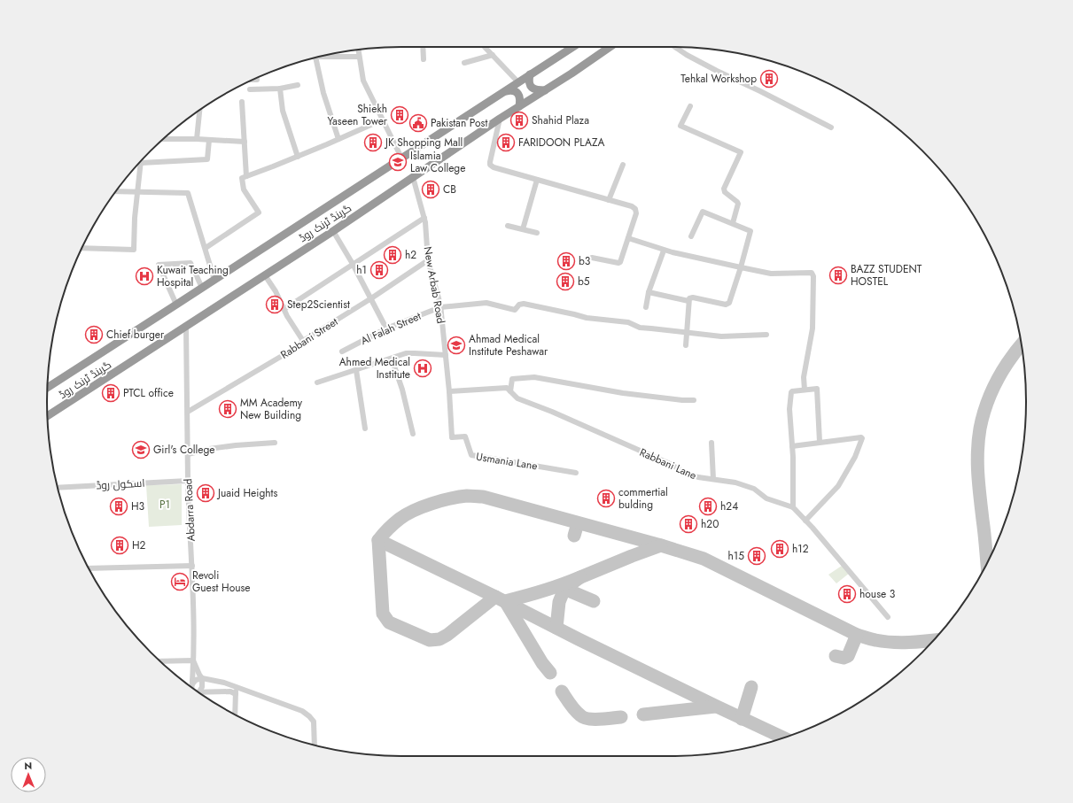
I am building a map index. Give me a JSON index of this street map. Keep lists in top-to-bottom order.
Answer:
{
  "streets": {
    "highway": ["گرینڈ ٹرنک روڈ"],
    "street": [
      "New Arbab Road",
      "Al Falah Street",
      "Rabbani Street",
      "Usmania Lane",
      "Rabbani Lane",
      "اسکول روڈ",
      "Abdarra Road"
    ]
  },
  "crossings": [
    ["گرینڈ ٹرنک روڈ", "New Arbab Road"],
    ["گرینڈ ٹرنک روڈ", "Abdarra Road"],
    ["New Arbab Road", "Al Falah Street"],
    ["New Arbab Road", "Rabbani Street"],
    ["New Arbab Road", "Usmania Lane"],
    ["New Arbab Road", "Rabbani Lane"],
    ["Rabbani Street", "Abdarra Road"],
    ["اسکول روڈ", "Abdarra Road"]
  ],
  "parks": ["P1"],
  "places": {
    "building": [
      "Tehkal Workshop",
      "Shiekh Yaseen Tower",
      "Shahid Plaza",
      "JK Shopping Mall",
      "FARIDOON PLAZA",
      "CB",
      "h2",
      "b3",
      "h1",
      "BAZZ STUDENT HOSTEL",
      "b5",
      "Step2Scientist",
      "Chief burger",
      "PTCL office",
      "MM Academy New Building",
      "Juaid Heights",
      "commertial bulding",
      "H3",
      "h24",
      "h20",
      "H2",
      "h12",
      "h15",
      "house 3"
    ],
    "public building": ["Pakistan Post"],
    "school or university": ["Islamia Law College", "Ahmad Medical Institute Peshawar", "Girl's College"],
    "hospital": ["Kuwait Teaching Hospital", "Ahmed Medical Institute"],
    "hotel": ["Revoli Guest House"]
  },
  "north": "top"
}
